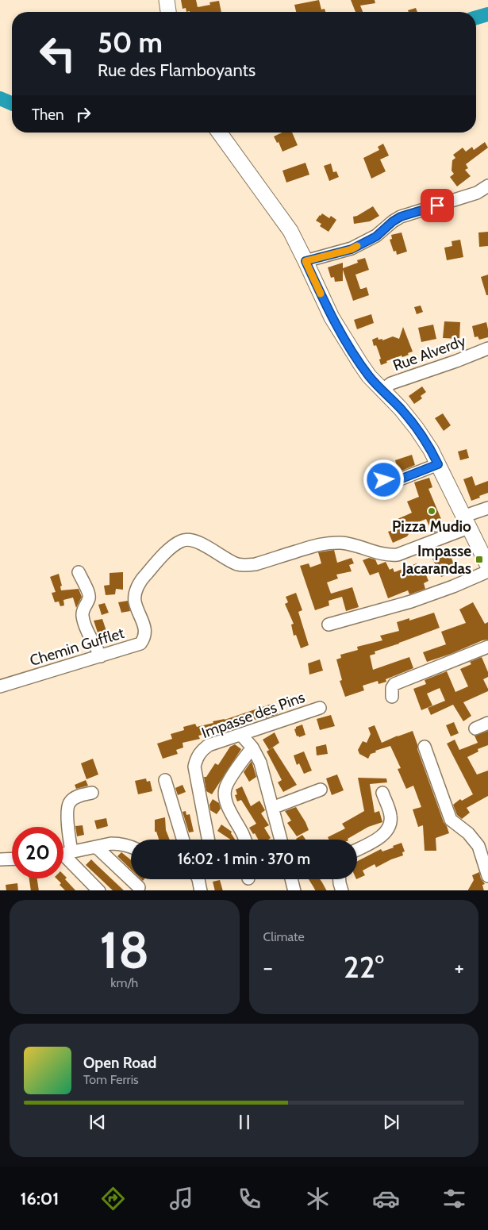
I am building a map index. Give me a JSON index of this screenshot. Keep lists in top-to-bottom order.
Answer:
{
  "streets": {
    "street": ["Rue Alverdy", "Chemin Gufflet", "Impasse des Pins"]
  },
  "places": {
    "other": ["Pizza Mudio"],
    "transit": ["Impasse Jacarandas"]
  },
  "page": {
    "turn": ["50 m", "Rue des Flamboyants"],
    "then": "Then",
    "limit": "20",
    "trip": "16:02 · 1 min · 370 m",
    "tile": [
      ["18", "km/h"],
      "Climate"
    ],
    "heat": ["−", "22°", "+"],
    "song": ["Open Road", "Tom Ferris"],
    "tabs": "16:01"
  }
}
